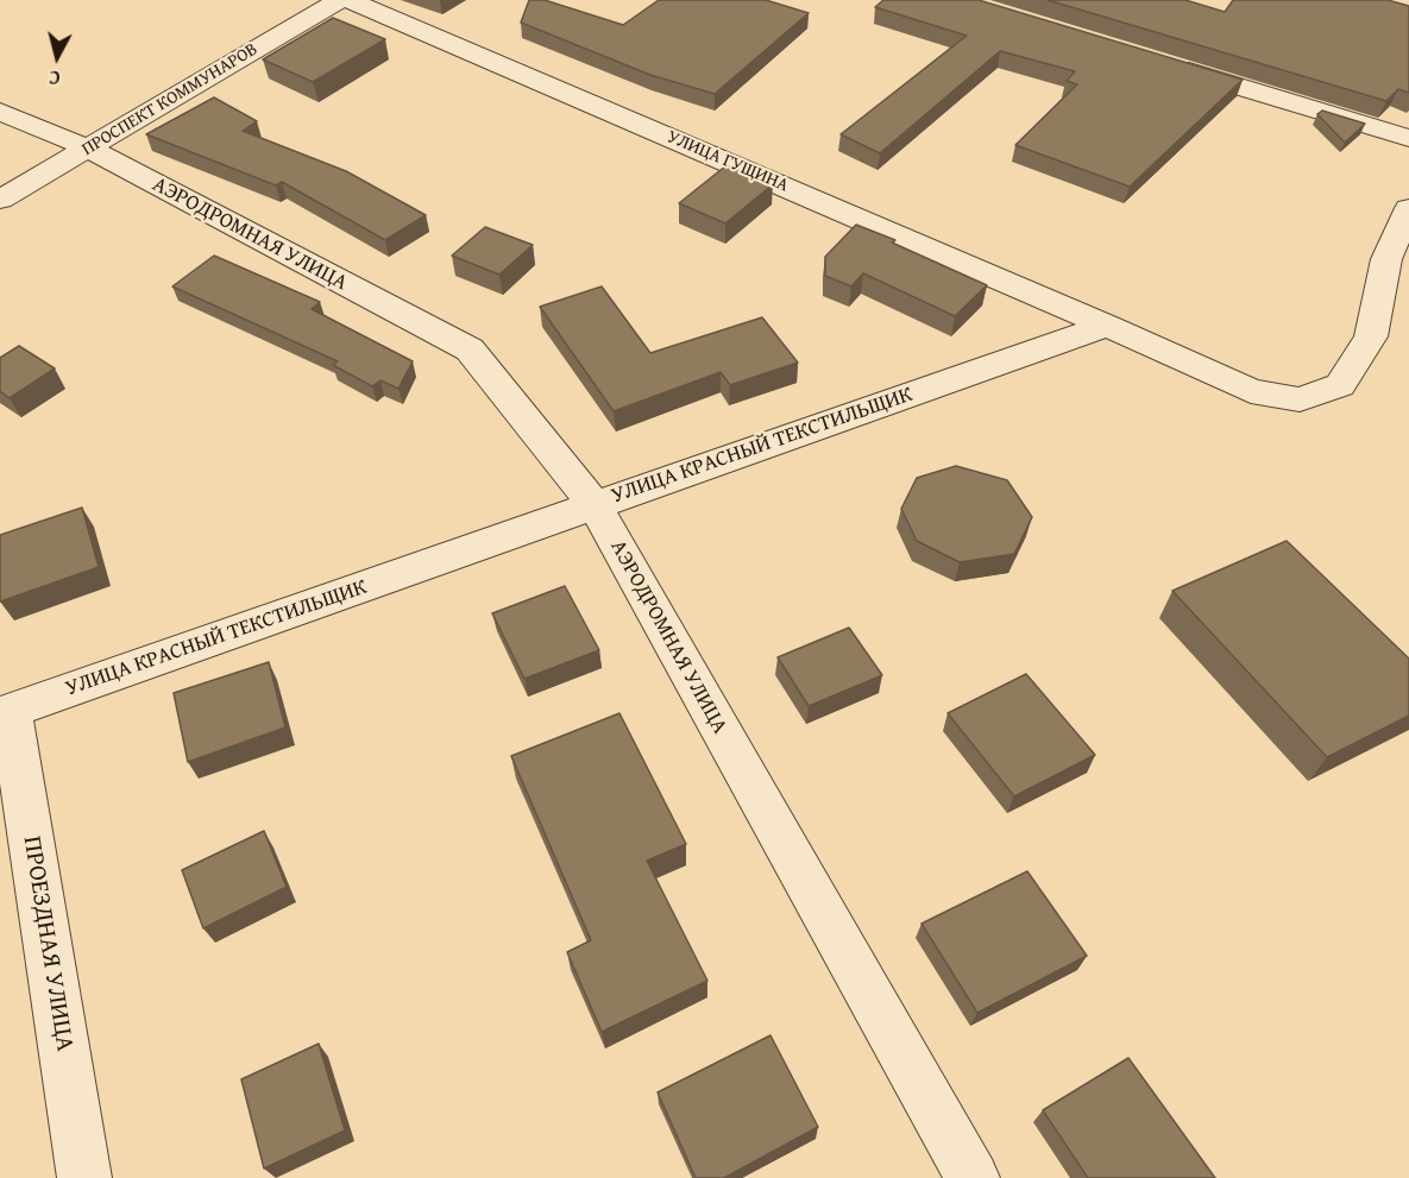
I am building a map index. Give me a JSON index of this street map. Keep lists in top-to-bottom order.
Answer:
{
  "streets": {
    "street": [
      "ПРОСПЕКТ КОММУНАРОВ",
      "УЛИЦА ГУЩИНА",
      "АЭРОДРОМНАЯ УЛИЦА",
      "УЛИЦА КРАСНЫЙ ТЕКСТИЛЬЩИК",
      "ПРОЕЗДНАЯ УЛИЦА"
    ]
  },
  "crossings": [
    ["ПРОСПЕКТ КОММУНАРОВ", "АЭРОДРОМНАЯ УЛИЦА"],
    ["УЛИЦА ГУЩИНА", "УЛИЦА КРАСНЫЙ ТЕКСТИЛЬЩИК"],
    ["АЭРОДРОМНАЯ УЛИЦА", "УЛИЦА КРАСНЫЙ ТЕКСТИЛЬЩИК"],
    ["УЛИЦА КРАСНЫЙ ТЕКСТИЛЬЩИК", "ПРОЕЗДНАЯ УЛИЦА"]
  ],
  "north": "bottom"
}
